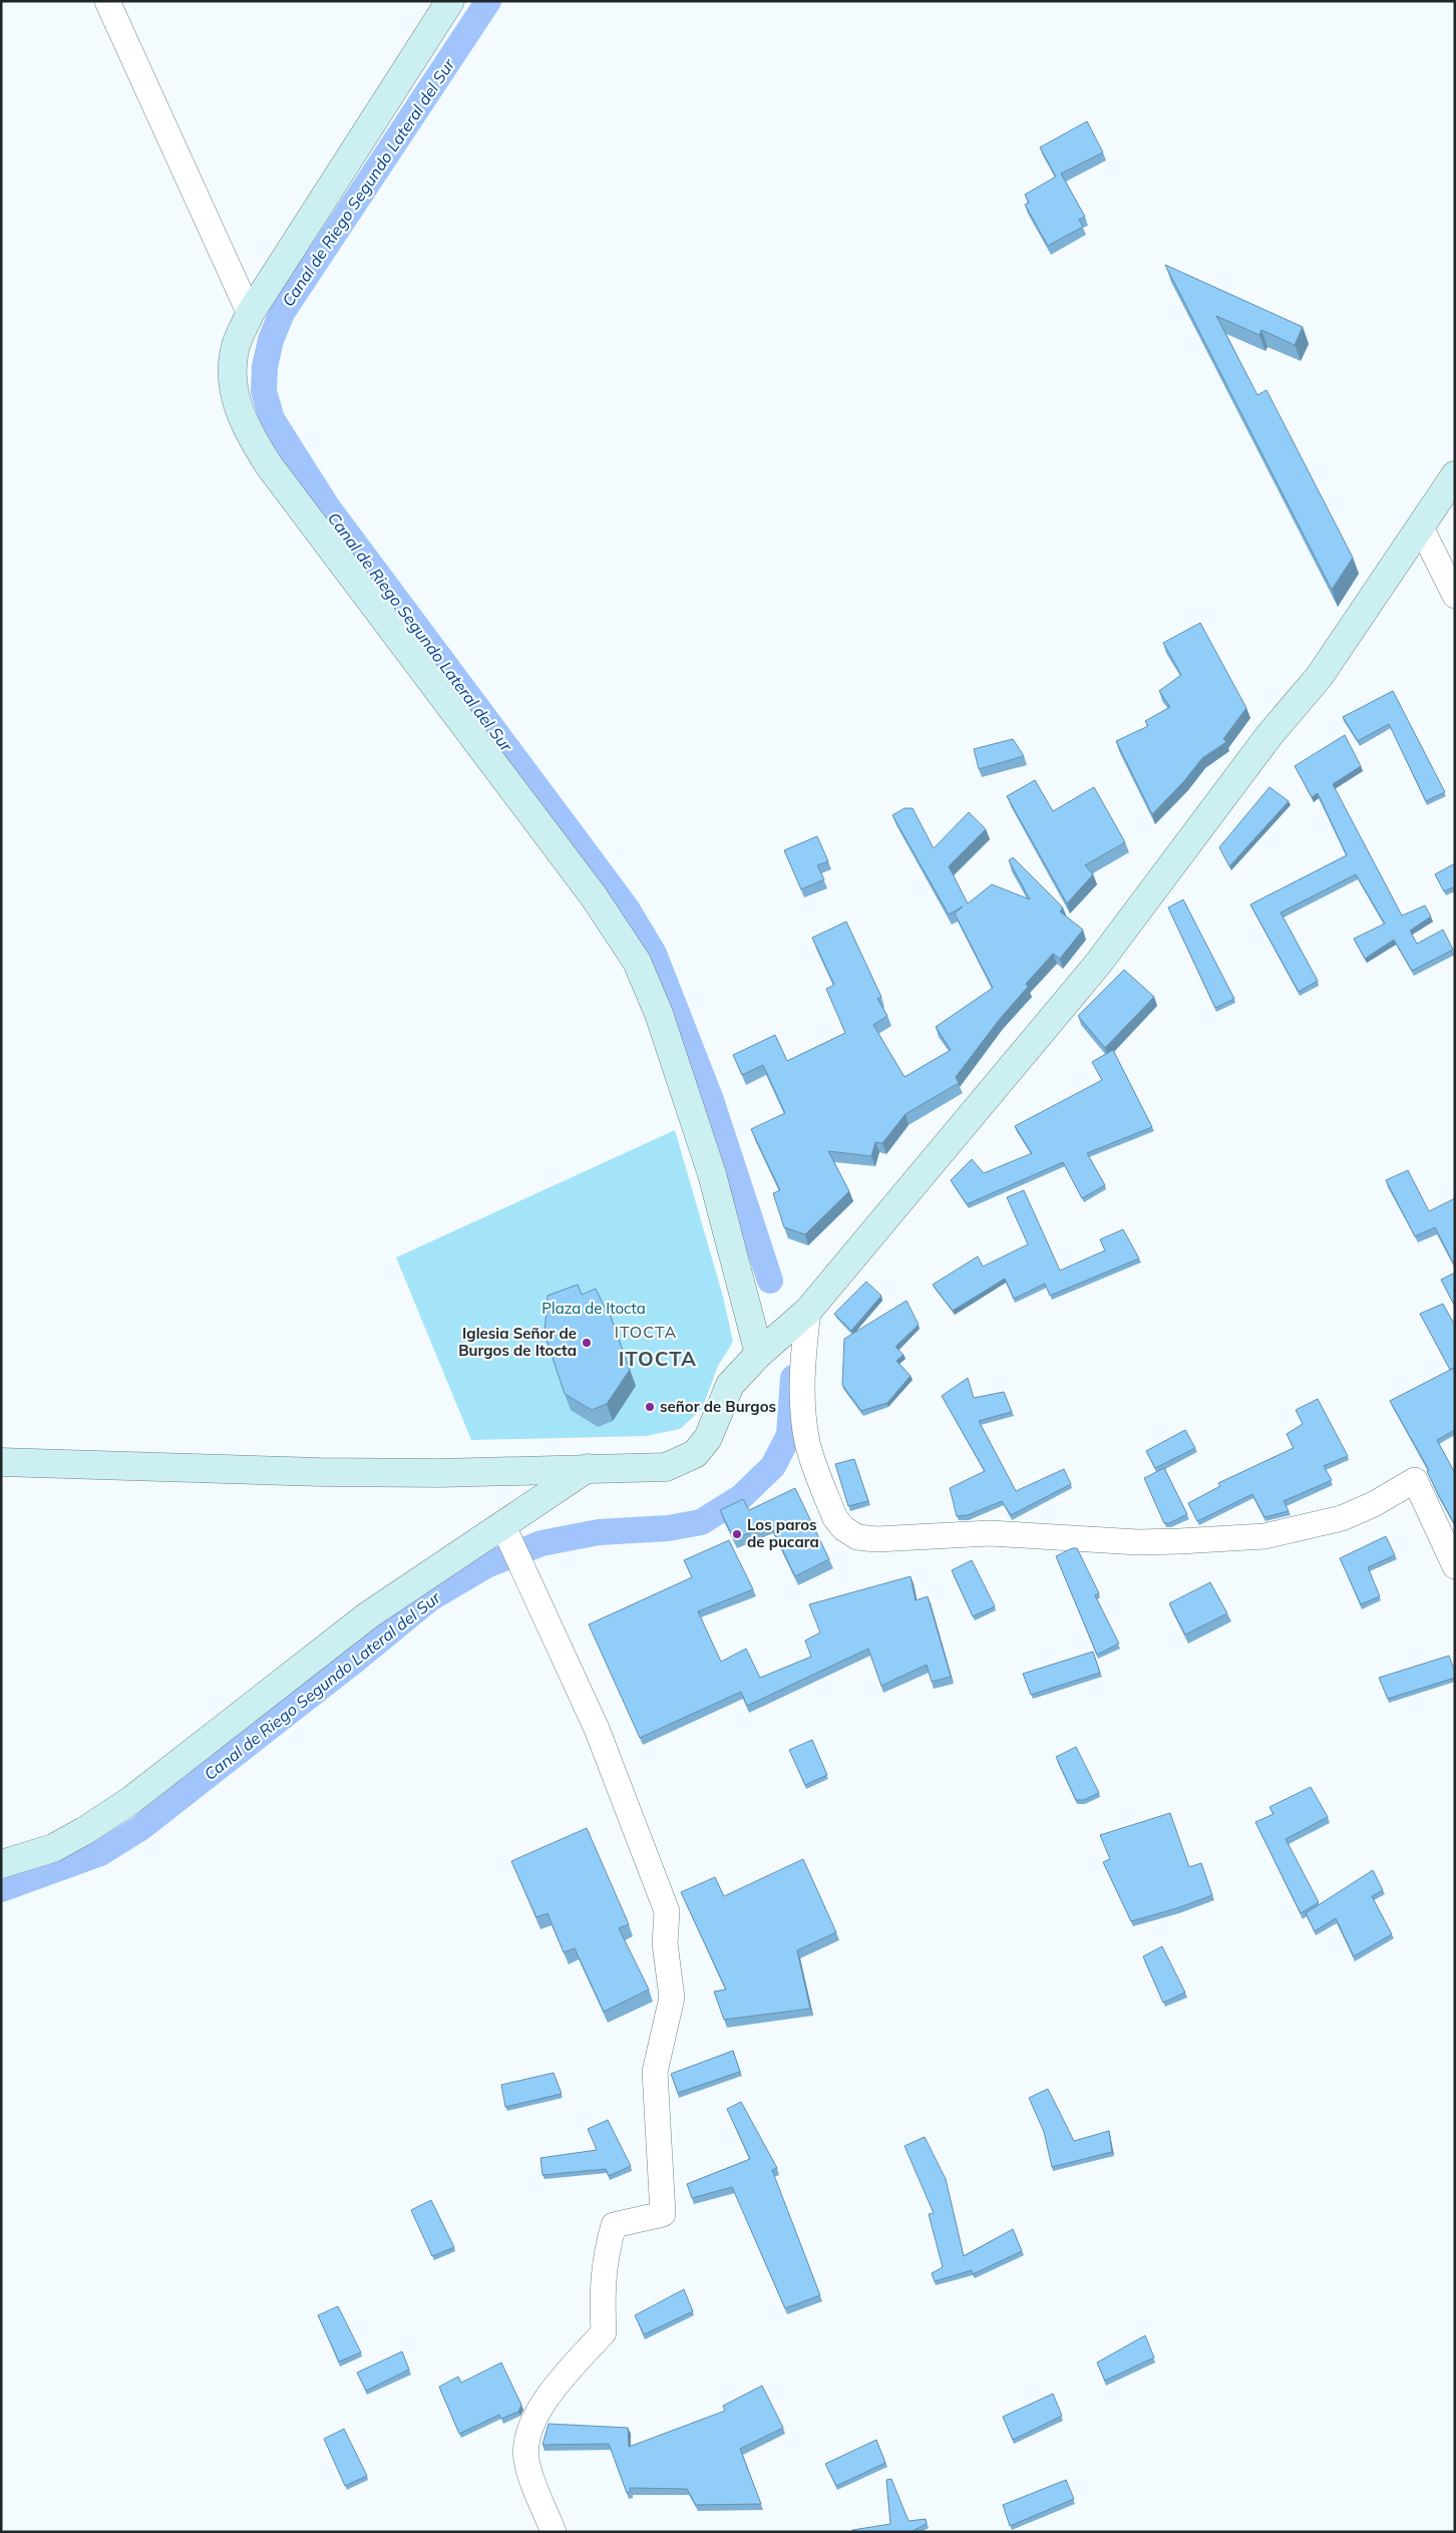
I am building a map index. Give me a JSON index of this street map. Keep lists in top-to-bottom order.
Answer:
{
  "districts": ["ITOCTA", "ITOCTA"],
  "water": ["Canal de Riego Segundo Lateral del Sur"],
  "parks": ["Plaza de Itocta"],
  "places": ["Iglesia Señor de Burgos de Itocta", "señor de Burgos", "Los paros de pucara"]
}
